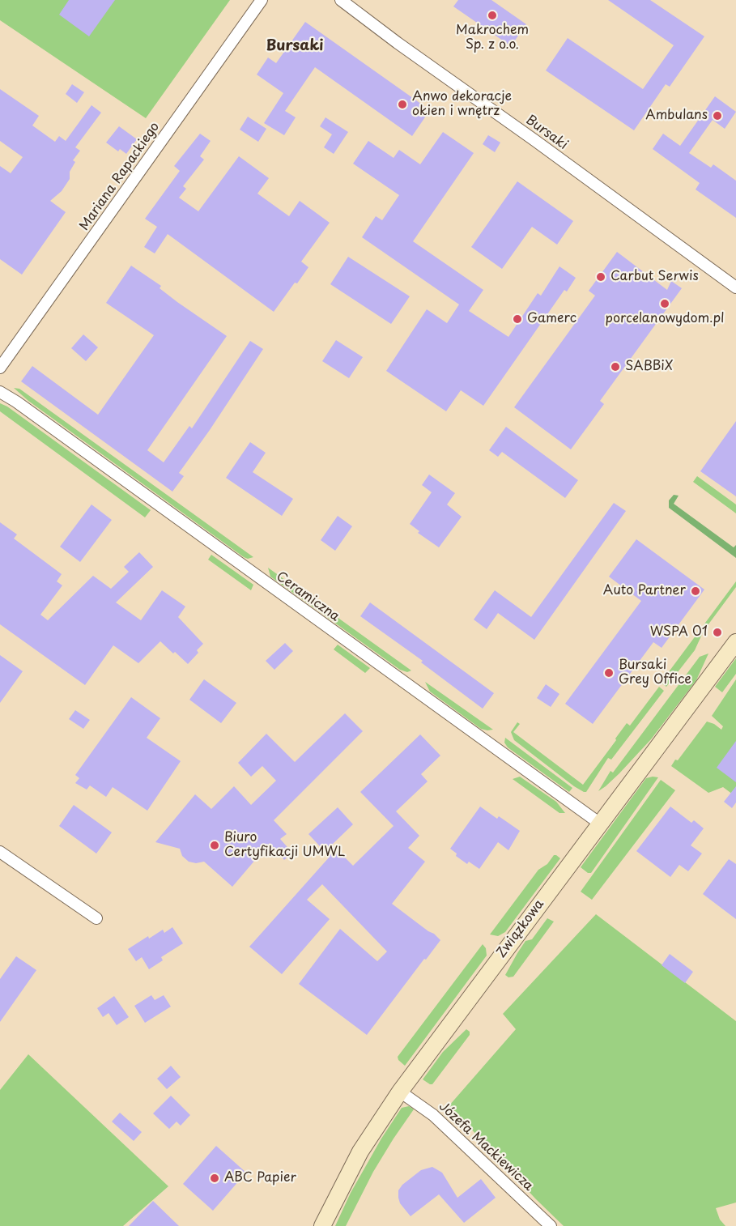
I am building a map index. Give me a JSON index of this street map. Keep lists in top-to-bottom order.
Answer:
{
  "streets": {
    "street": [
      "Bursaki",
      "Mariana Rapackiego",
      "Ceramiczna",
      "Związkowa",
      "Józefa Mackiewicza"
    ]
  },
  "crossings": [
    ["Ceramiczna", "Związkowa"],
    ["Związkowa", "Józefa Mackiewicza"]
  ],
  "districts": ["Bursaki"],
  "places": [
    "Makrochem Sp. z o.o.",
    "Anwo dekoracje okien i wnętrz",
    "Ambulans",
    "Carbut Serwis",
    "porcelanowydom.pl",
    "Gamerc",
    "SABBiX",
    "Auto Partner",
    "WSPA 01",
    "Bursaki Grey Office",
    "Biuro Certyfikacji UMWL",
    "ABC Papier"
  ]
}
